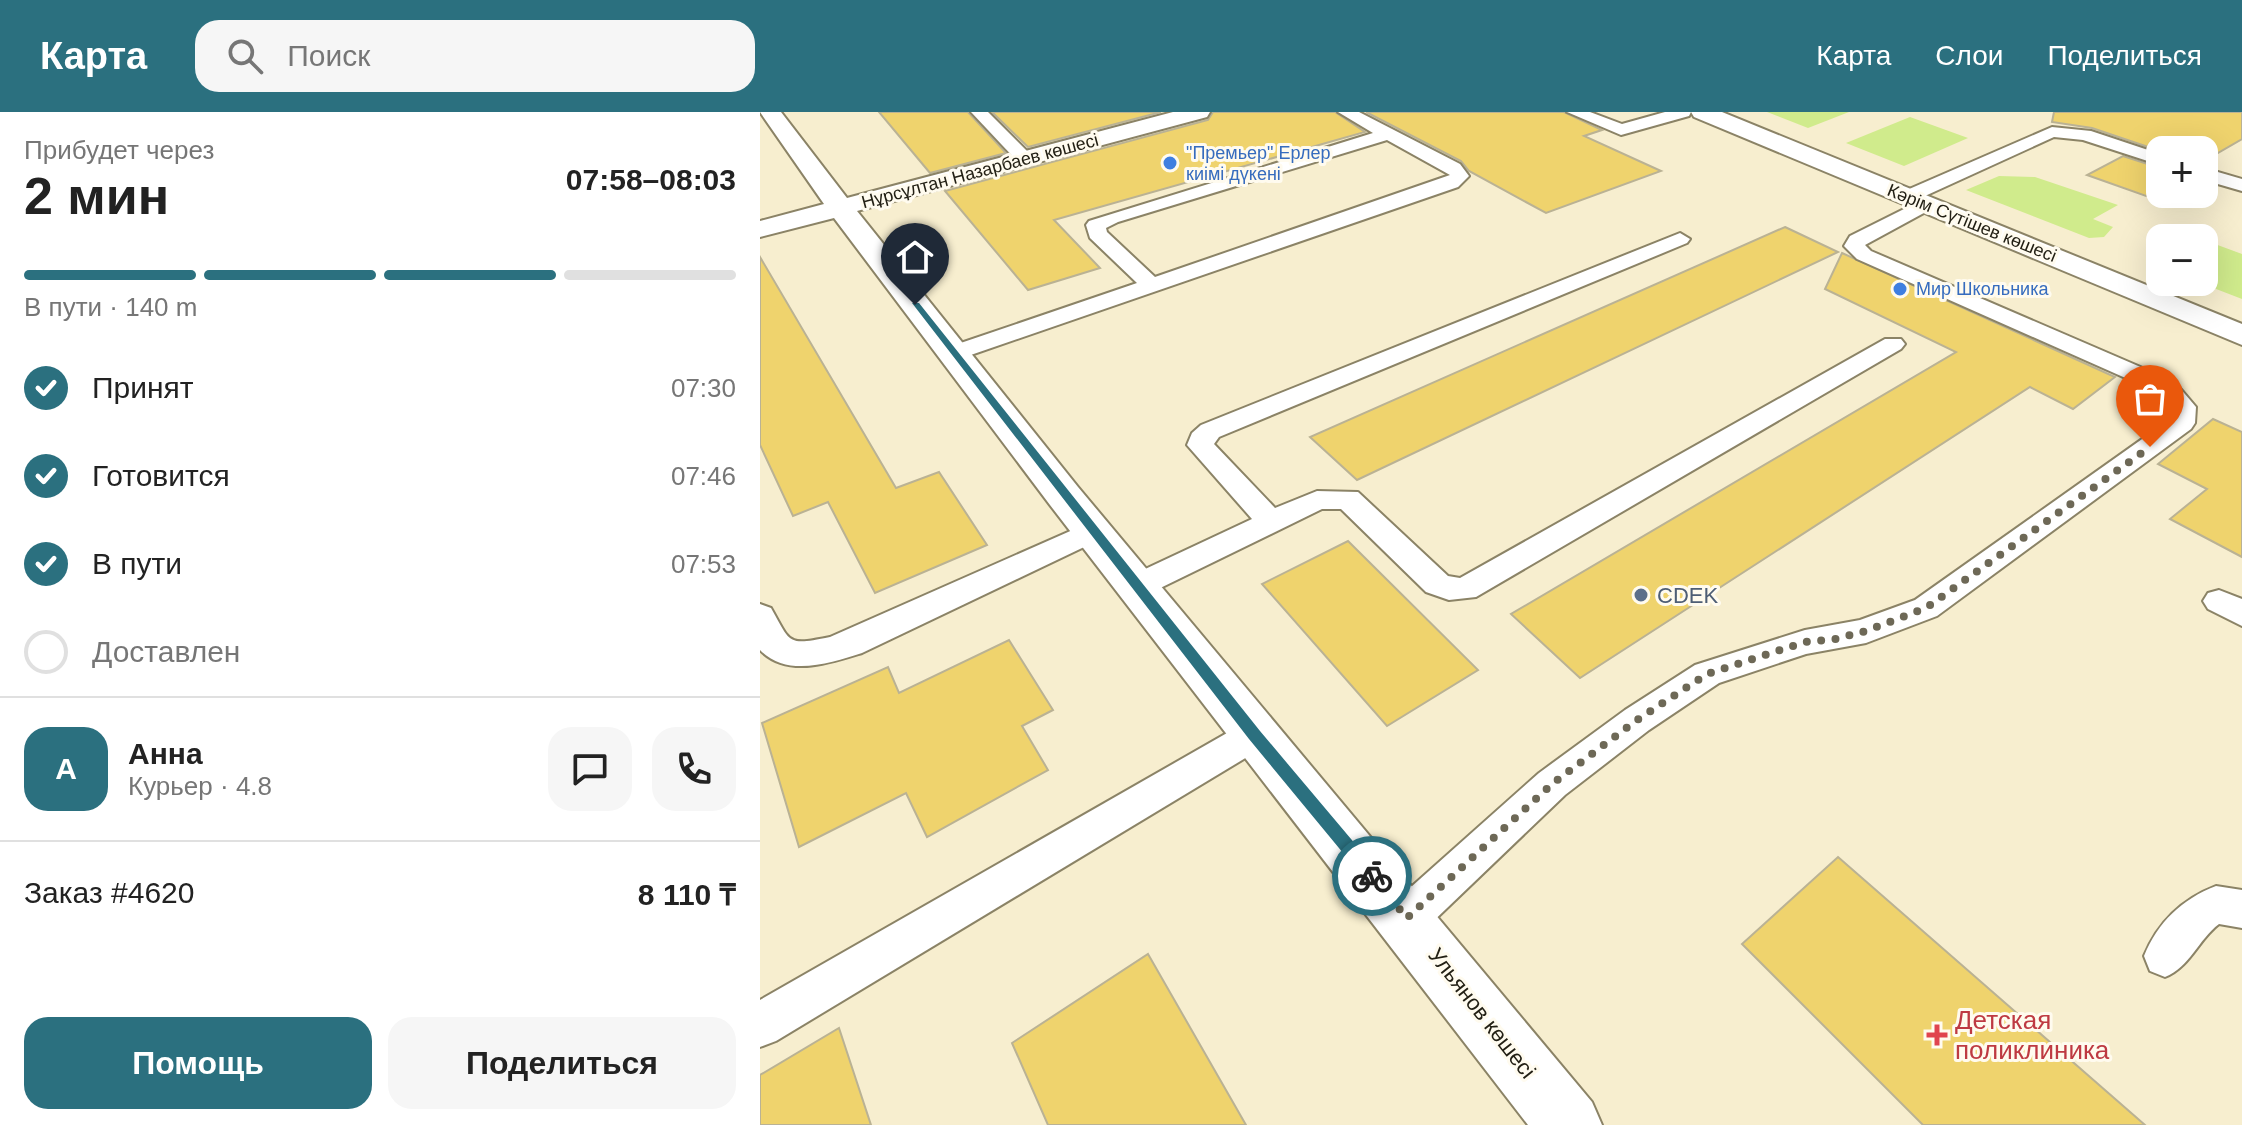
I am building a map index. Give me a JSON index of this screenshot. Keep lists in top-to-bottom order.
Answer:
{
  "streets": {
    "street": ["Нұрсұлтан Назарбаев көшесі", "Кәрім Сүтішев көшесі", "Ульянов көшесі"]
  },
  "crossings": [
    ["Нұрсұлтан Назарбаев көшесі", "Ульянов көшесі"]
  ],
  "places": {
    "other": ["\"Премьер\" Ерлер киімі дүкені", "Мир Школьника", "CDEK"],
    "health": ["Детская поликлиника"]
  },
  "page": {
    "header": "Карта",
    "search": "Поиск",
    "nav": ["Карта", "Слои", "Поделиться"],
    "heading": ["2 мин", "Прибудет через", "07:58–08:03"],
    "panel": [
      "Анна",
      "Курьер · 4.8",
      "Заказ #4620",
      "8 110 ₸"
    ],
    "map_buttons": ["+", "−"],
    "bar": "В пути · 140 m",
    "list": [
      ["Принят", "07:30"],
      ["Готовится", "07:46"],
      ["В пути", "07:53"],
      "Доставлен"
    ],
    "round": "А",
    "buttons": ["Помощь", "Поделиться"]
  }
}
